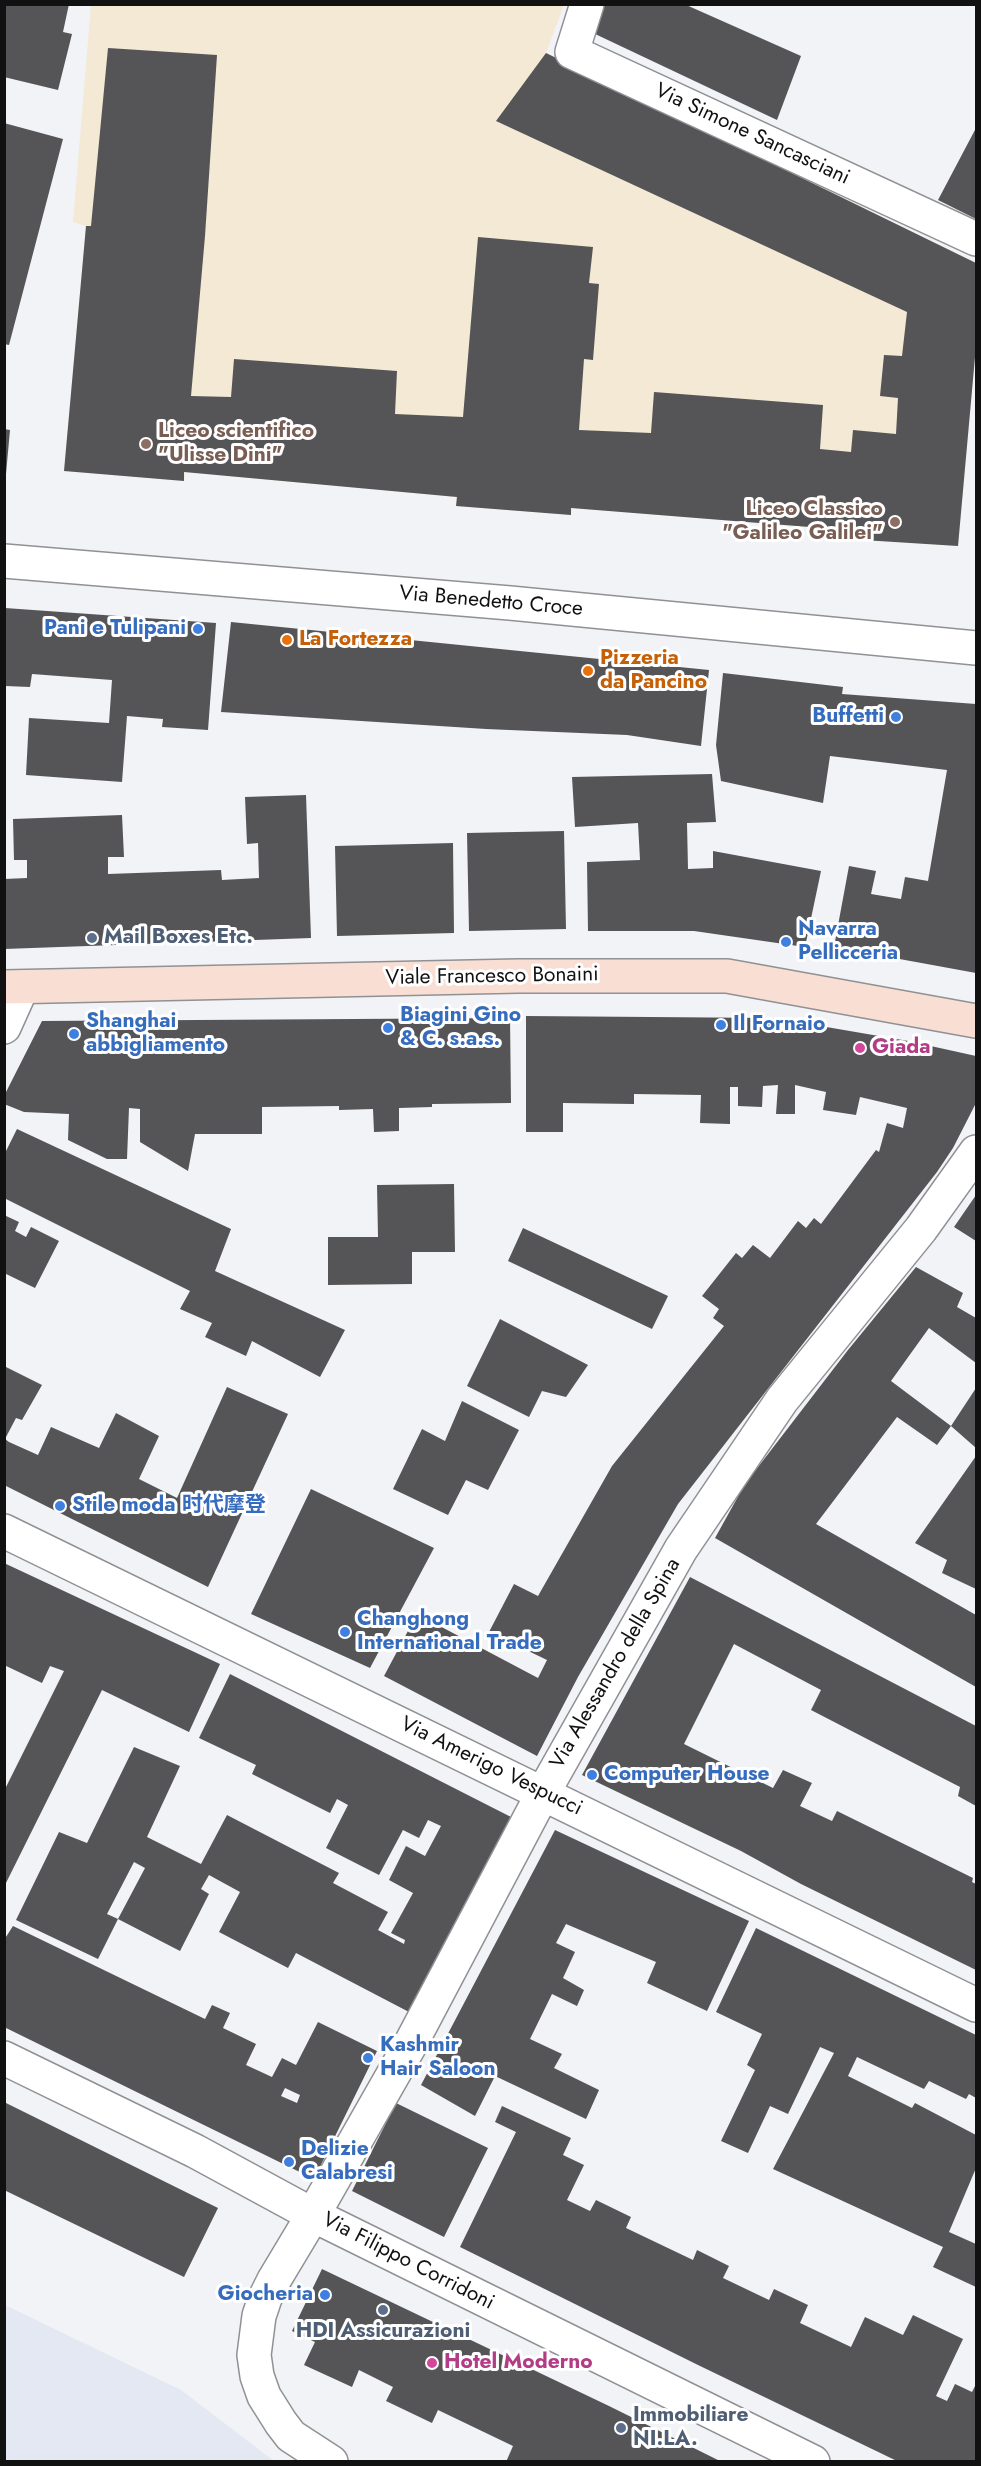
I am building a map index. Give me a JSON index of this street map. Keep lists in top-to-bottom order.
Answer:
{
  "streets": {
    "main road": ["Viale Francesco Bonaini"],
    "street": [
      "Via Simone Sancasciani",
      "Via Benedetto Croce",
      "Via Alessandro della Spina",
      "Via Amerigo Vespucci",
      "Via Filippo Corridoni"
    ]
  },
  "crossings": [
    ["Via Alessandro della Spina", "Via Amerigo Vespucci"],
    ["Via Alessandro della Spina", "Via Filippo Corridoni"]
  ],
  "places": [
    "Liceo scientifico \"Ulisse Dini\"",
    "Liceo Classico \"Galileo Galilei\"",
    "Pani e Tulipani",
    "La Fortezza",
    "Pizzeria da Pancino",
    "Buffetti",
    "Mail Boxes Etc.",
    "Navarra Pellicceria",
    "Il Fornaio",
    "Biagini Gino & C. s.a.s.",
    "Shanghai abbigliamento",
    "Giada",
    "Stile moda 时代摩登",
    "Changhong International Trade",
    "Computer House",
    "Kashmir Hair Saloon",
    "Delizie Calabresi",
    "Giocheria",
    "HDI Assicurazioni",
    "Hotel Moderno",
    "Immobiliare NI.LA."
  ]
}
